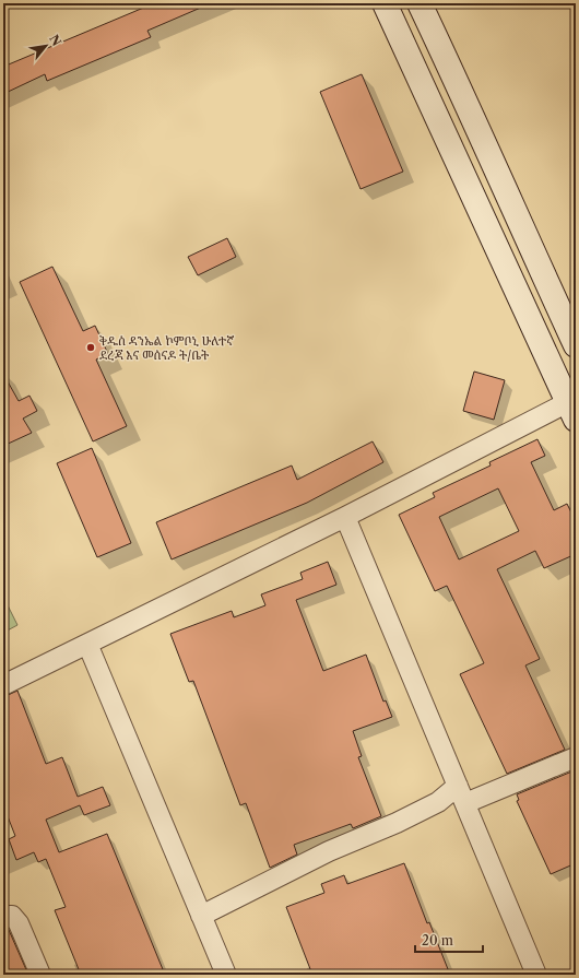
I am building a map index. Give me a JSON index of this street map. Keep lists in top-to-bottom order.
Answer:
{
  "places": ["ቅዱስ ዳንኤል ኮምቦኒ ሁለተኛ ደረጃ እና መሰናዶ ት/ቤት"],
  "scale_bar": "20 m",
  "north": "top right"
}
